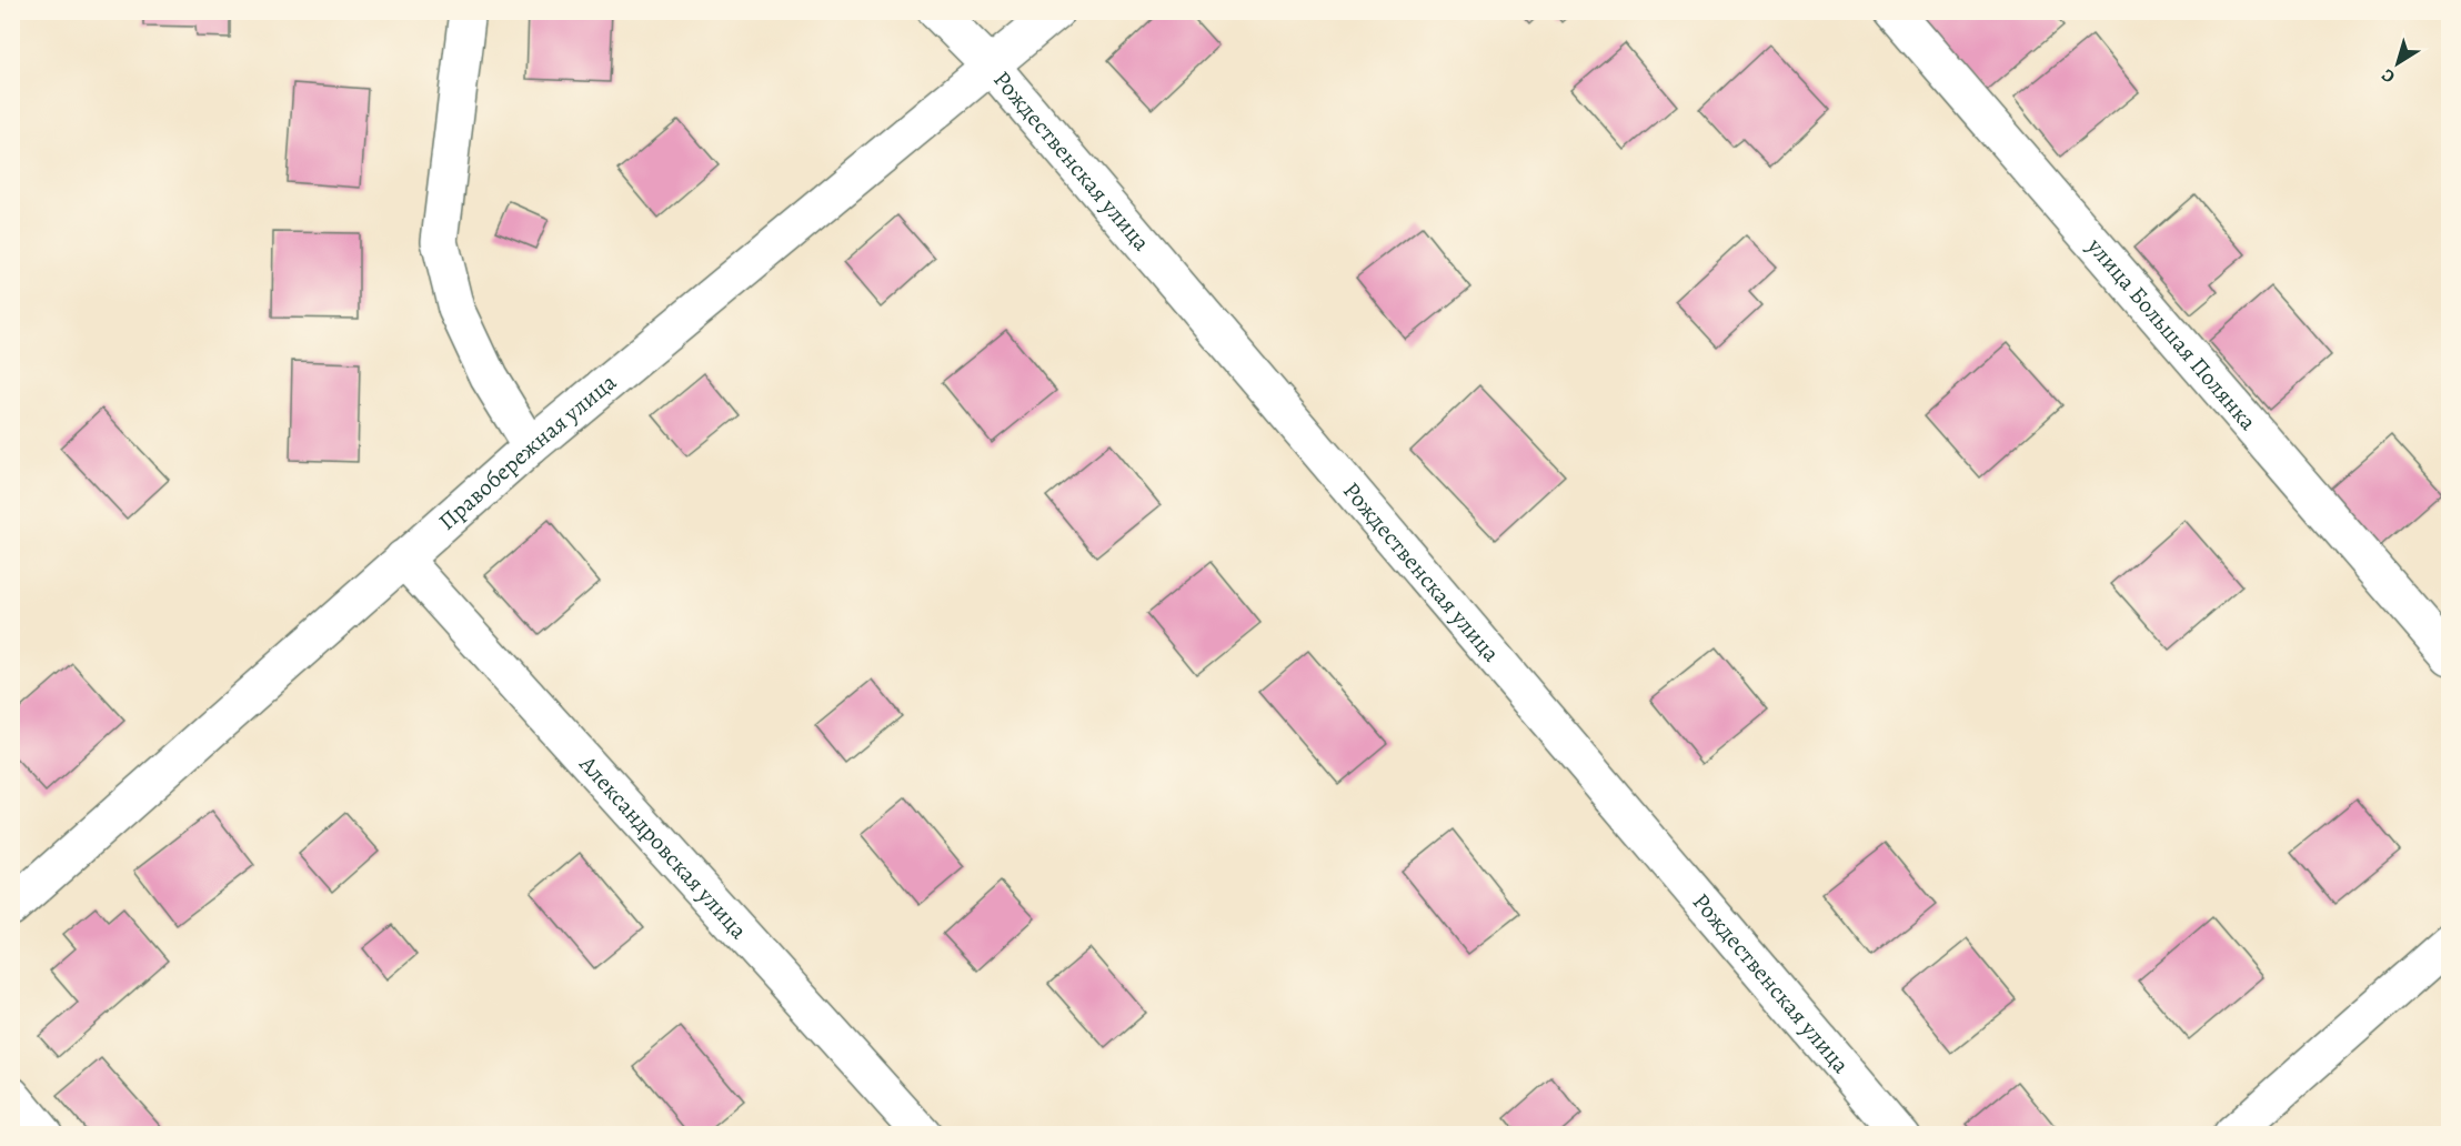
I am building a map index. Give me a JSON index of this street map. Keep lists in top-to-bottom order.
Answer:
{
  "streets": {
    "street": [
      "Рождественская улица",
      "улица Большая Полянка",
      "Правобережная улица",
      "Александровская улица"
    ]
  },
  "crossings": [
    ["Рождественская улица", "Правобережная улица"],
    ["Правобережная улица", "Александровская улица"]
  ],
  "north": "bottom left"
}
